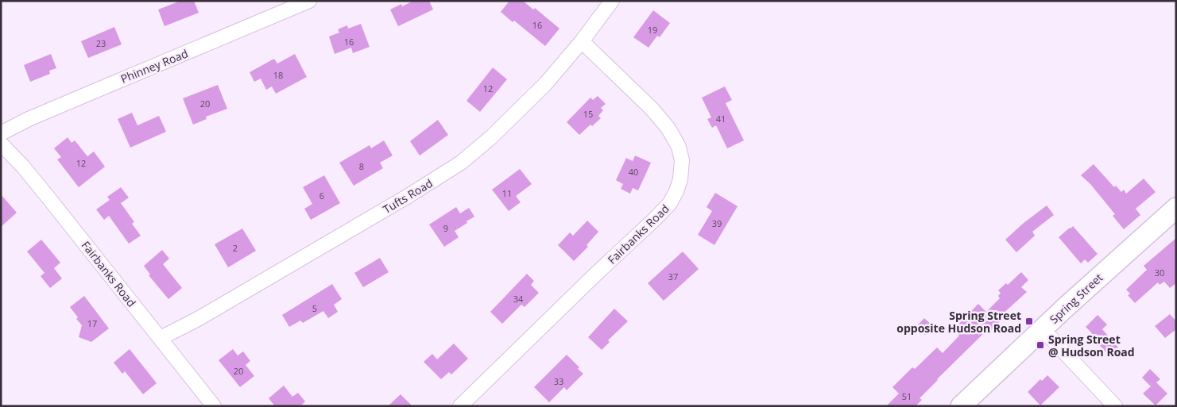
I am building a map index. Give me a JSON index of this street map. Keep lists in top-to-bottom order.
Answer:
{
  "streets": {
    "main road": ["Spring Street"],
    "street": ["Phinney Road", "Tufts Road", "Fairbanks Road"]
  },
  "crossings": [
    ["Tufts Road", "Fairbanks Road"]
  ],
  "places": {
    "transit": ["Spring Street opposite Hudson Road", "Spring Street @ Hudson Road"]
  },
  "house_numbers": [
    "16",
    "19",
    "16",
    "23",
    "18",
    "12",
    "20",
    "15",
    "41",
    "12",
    "8",
    "40",
    "11",
    "6",
    "39",
    "9",
    "2",
    "30",
    "37",
    "34",
    "5",
    "17",
    "20",
    "33",
    "51"
  ]
}
